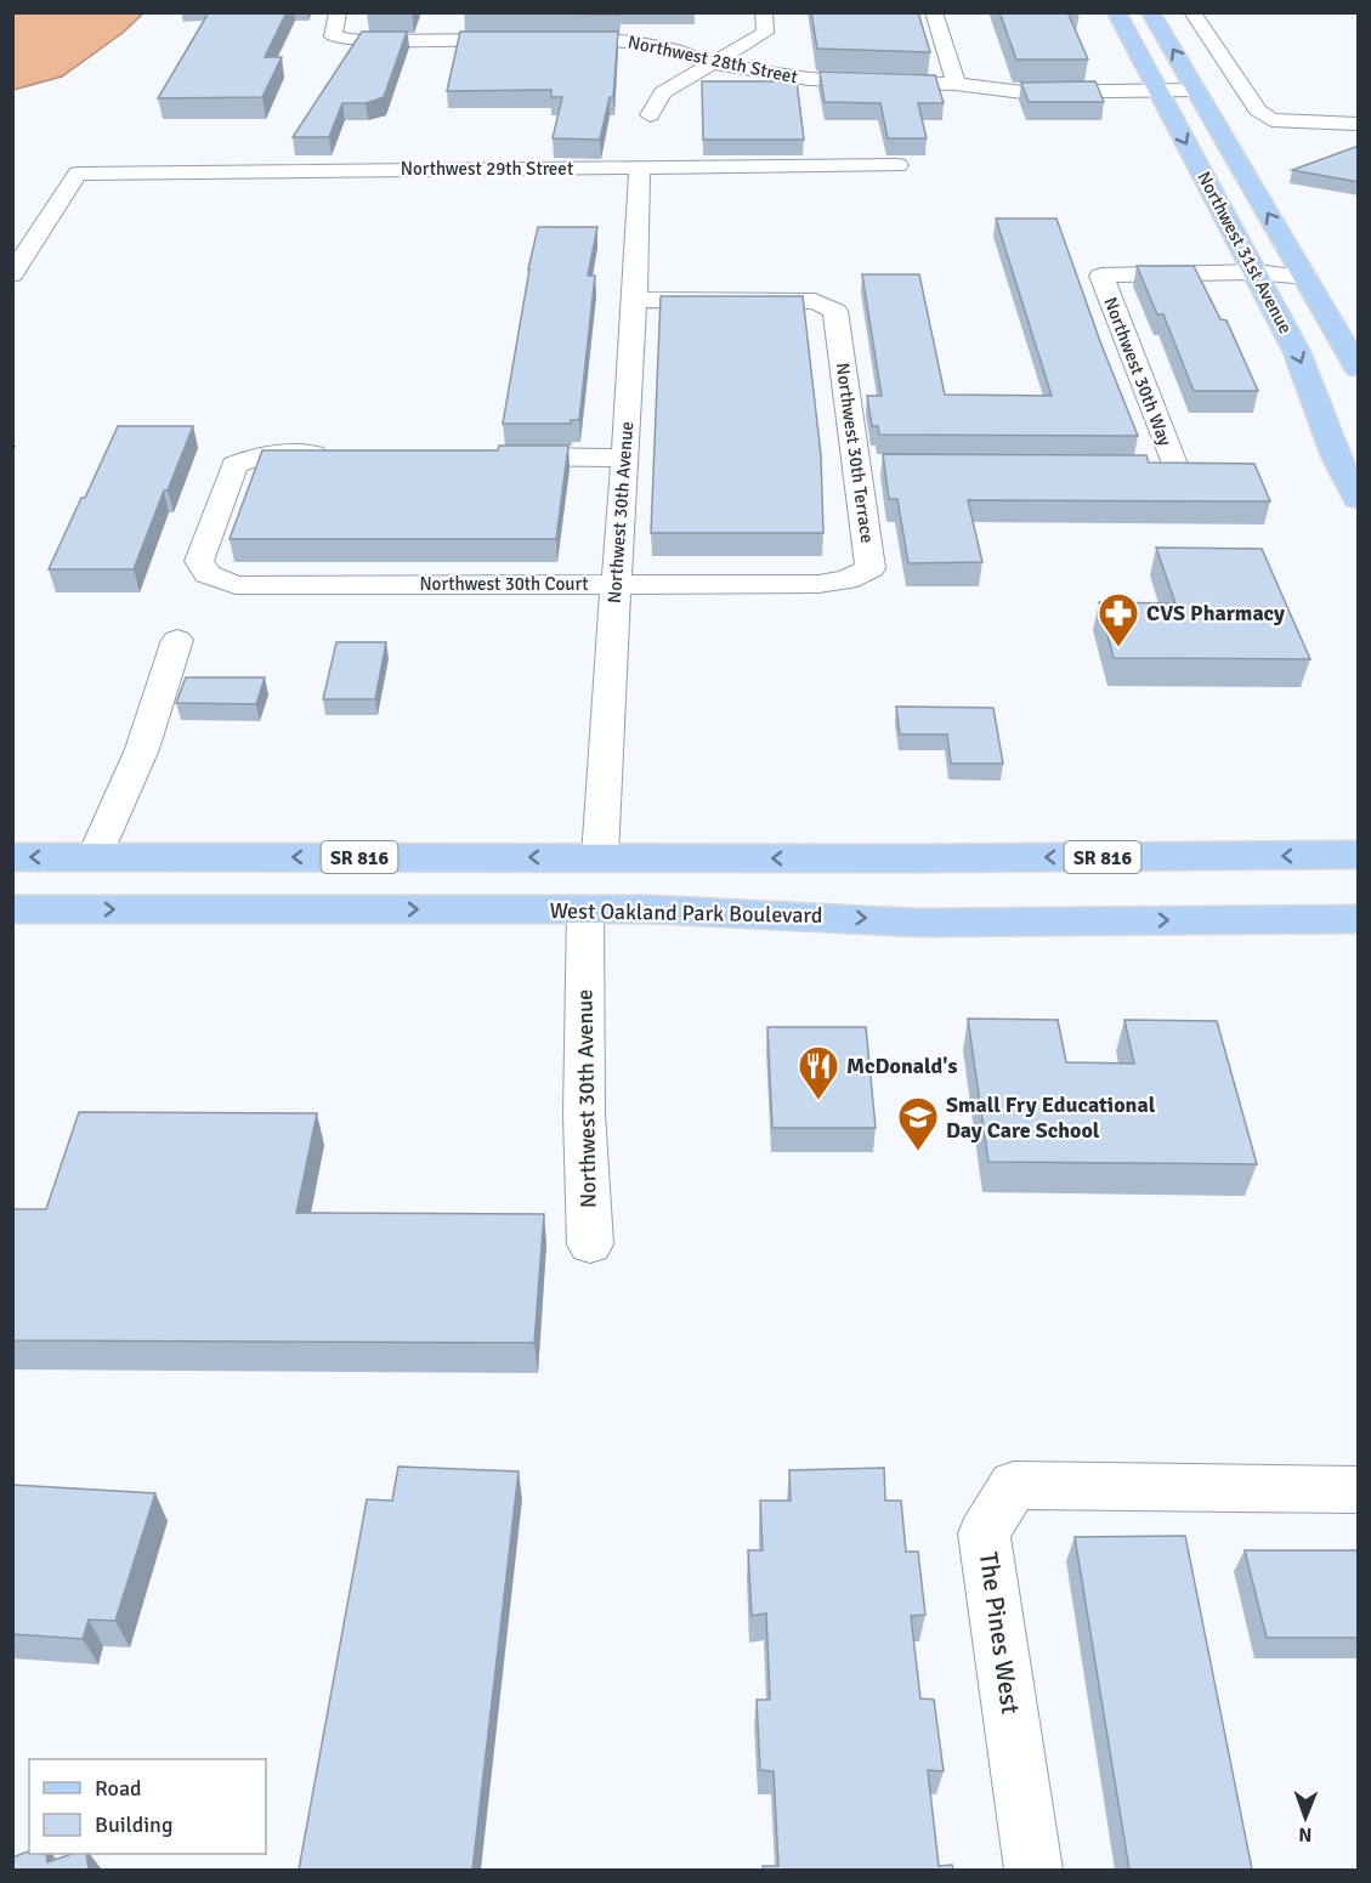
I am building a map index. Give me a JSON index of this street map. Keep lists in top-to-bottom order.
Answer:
{
  "streets": {
    "main road": ["Northwest 31st Avenue", "SR 816", "West Oakland Park Boulevard"],
    "street": [
      "Northwest 28th Street",
      "Northwest 29th Street",
      "Northwest 30th Way",
      "Northwest 30th Terrace",
      "Northwest 30th Avenue",
      "Northwest 30th Court",
      "The Pines West"
    ]
  },
  "crossings": [
    ["Northwest 28th Street", "Northwest 31st Avenue"],
    ["Northwest 29th Street", "Northwest 30th Avenue"],
    ["Northwest 31st Avenue", "Northwest 30th Way"],
    ["Northwest 30th Terrace", "Northwest 30th Avenue"],
    ["Northwest 30th Terrace", "Northwest 30th Court"],
    ["Northwest 30th Avenue", "Northwest 30th Court"],
    ["Northwest 30th Avenue", "SR 816"],
    ["Northwest 30th Avenue", "West Oakland Park Boulevard"]
  ],
  "places": {
    "pharmacy": ["CVS Pharmacy"],
    "restaurant": ["McDonald's"],
    "school or university": ["Small Fry Educational Day Care School"]
  },
  "legend": ["Road", "Building"],
  "north": "bottom"
}
